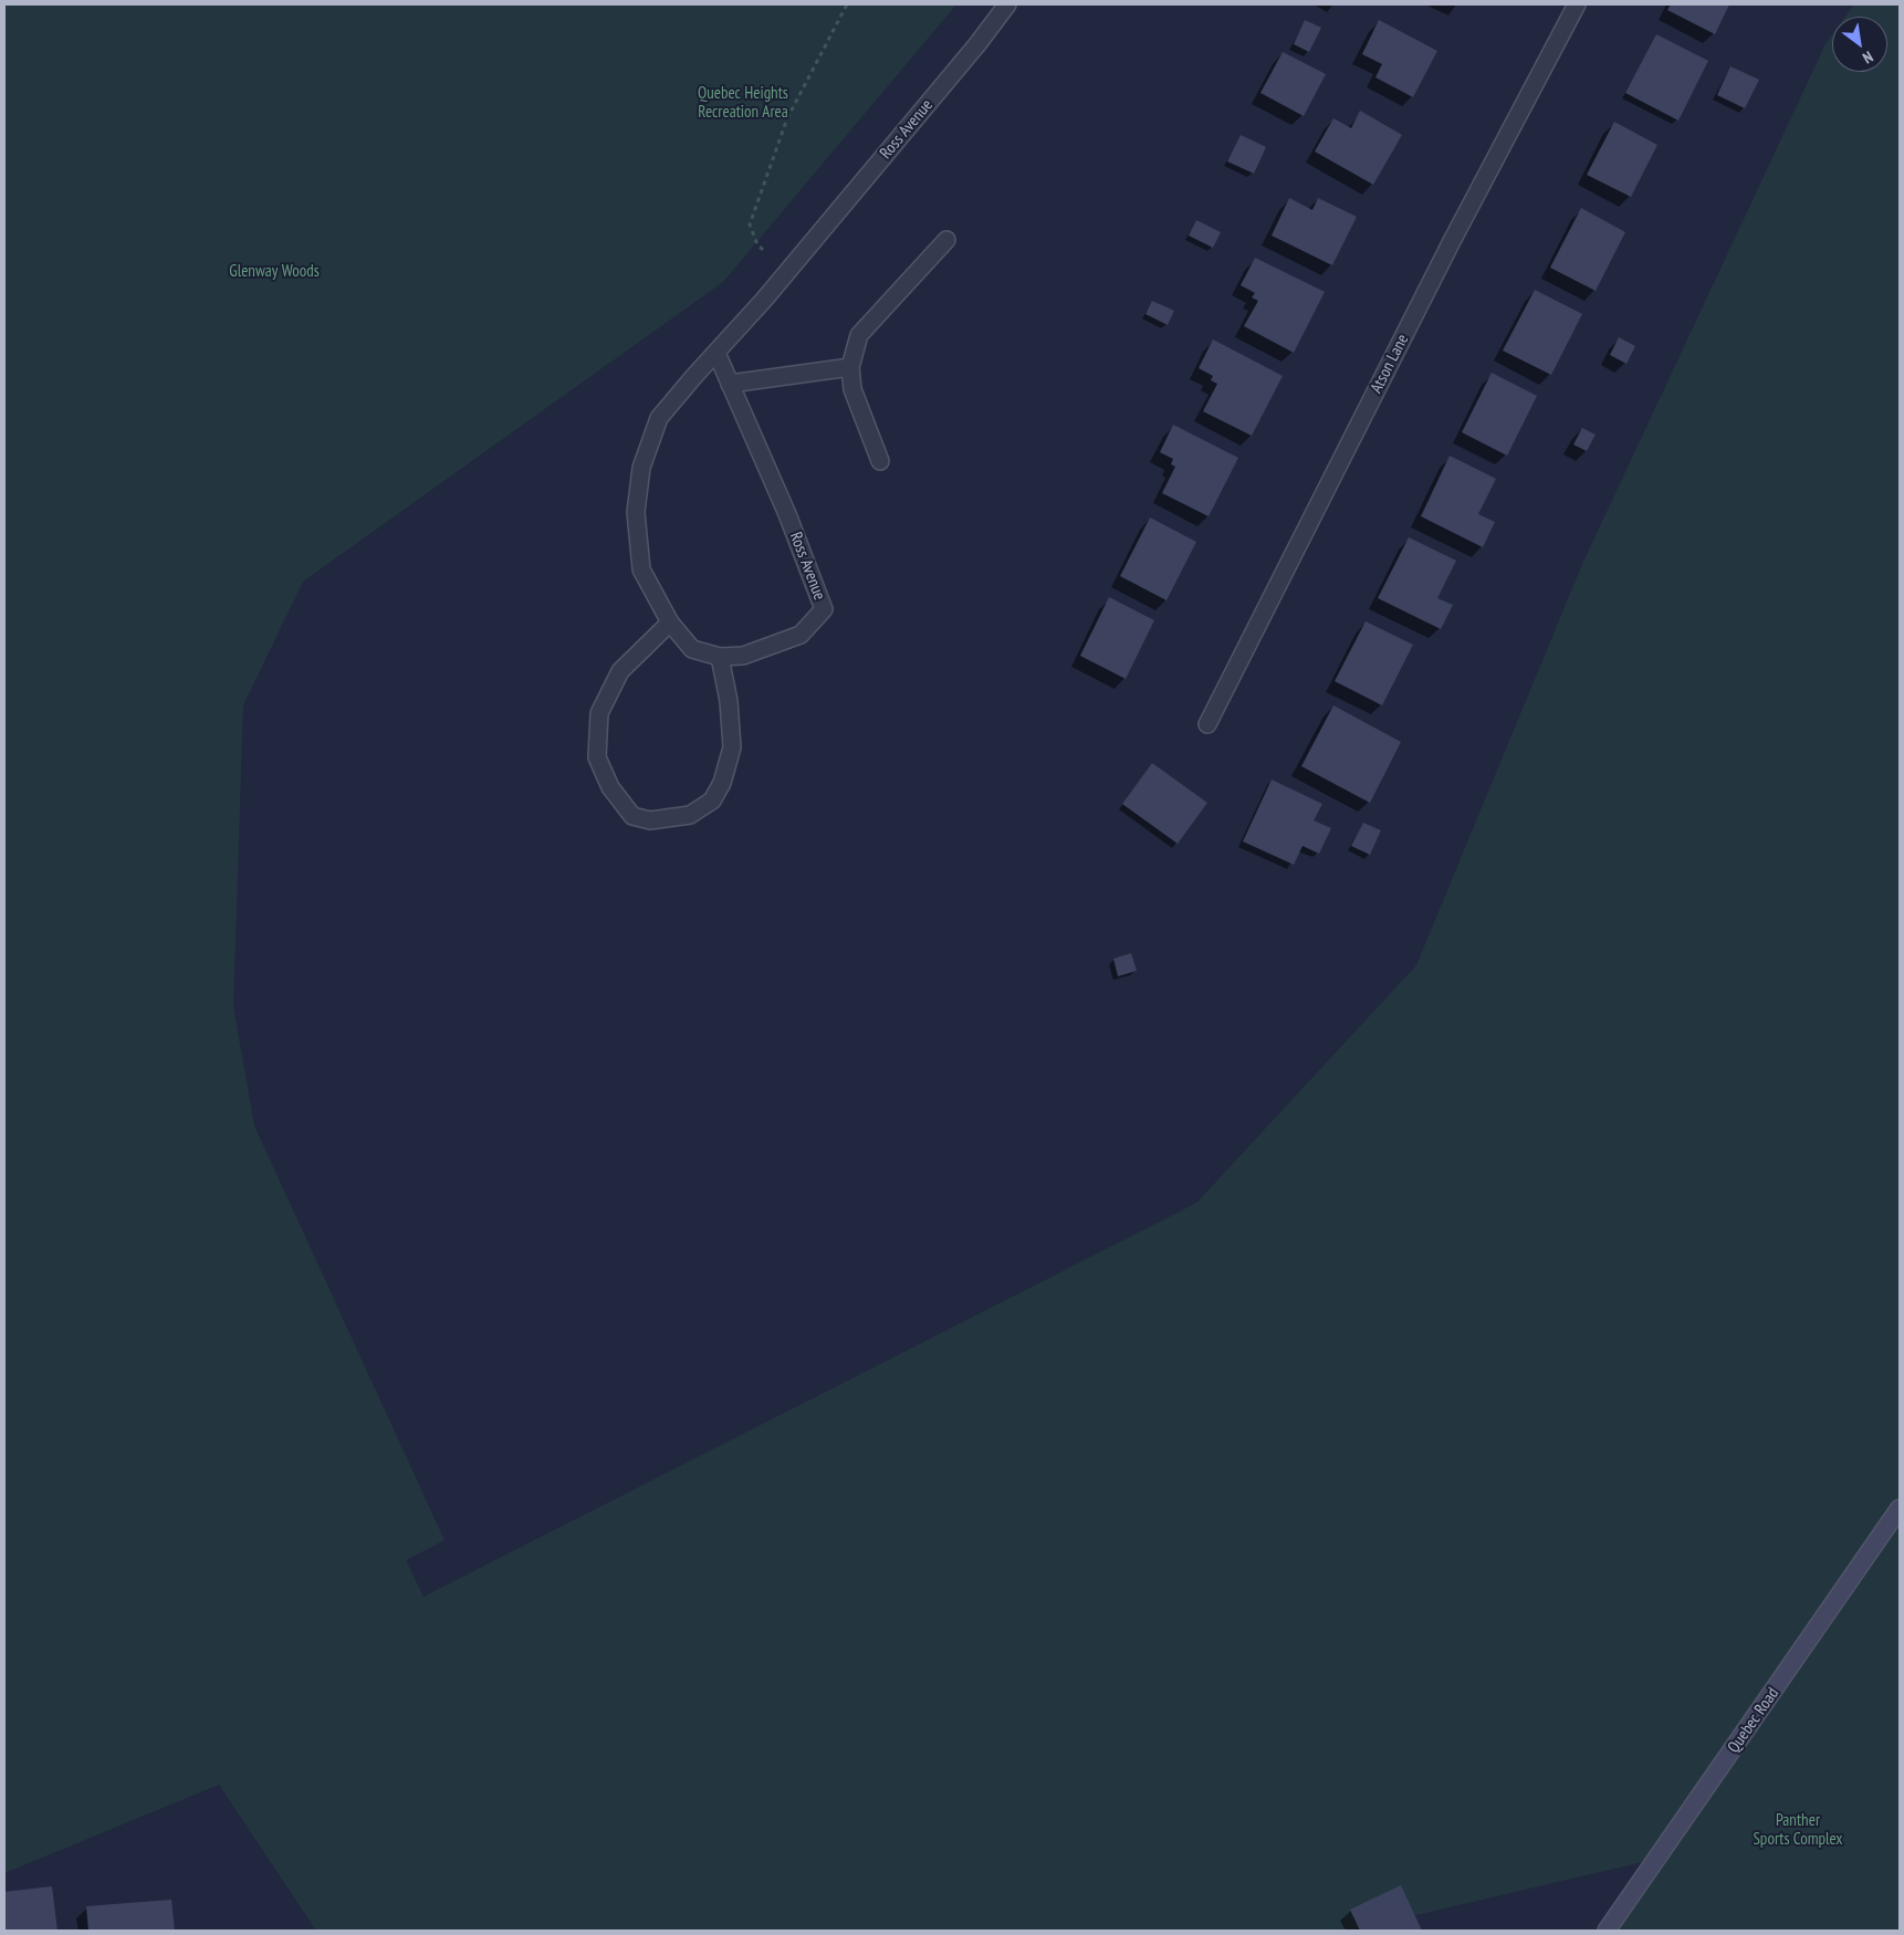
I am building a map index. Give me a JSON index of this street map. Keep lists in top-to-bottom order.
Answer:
{
  "streets": {
    "street": ["Ross Avenue", "Atson Lane", "Quebec Road"]
  },
  "parks": ["Quebec Heights Recreation Area", "Glenway Woods", "Panther Sports Complex"],
  "north": "bottom right"
}
